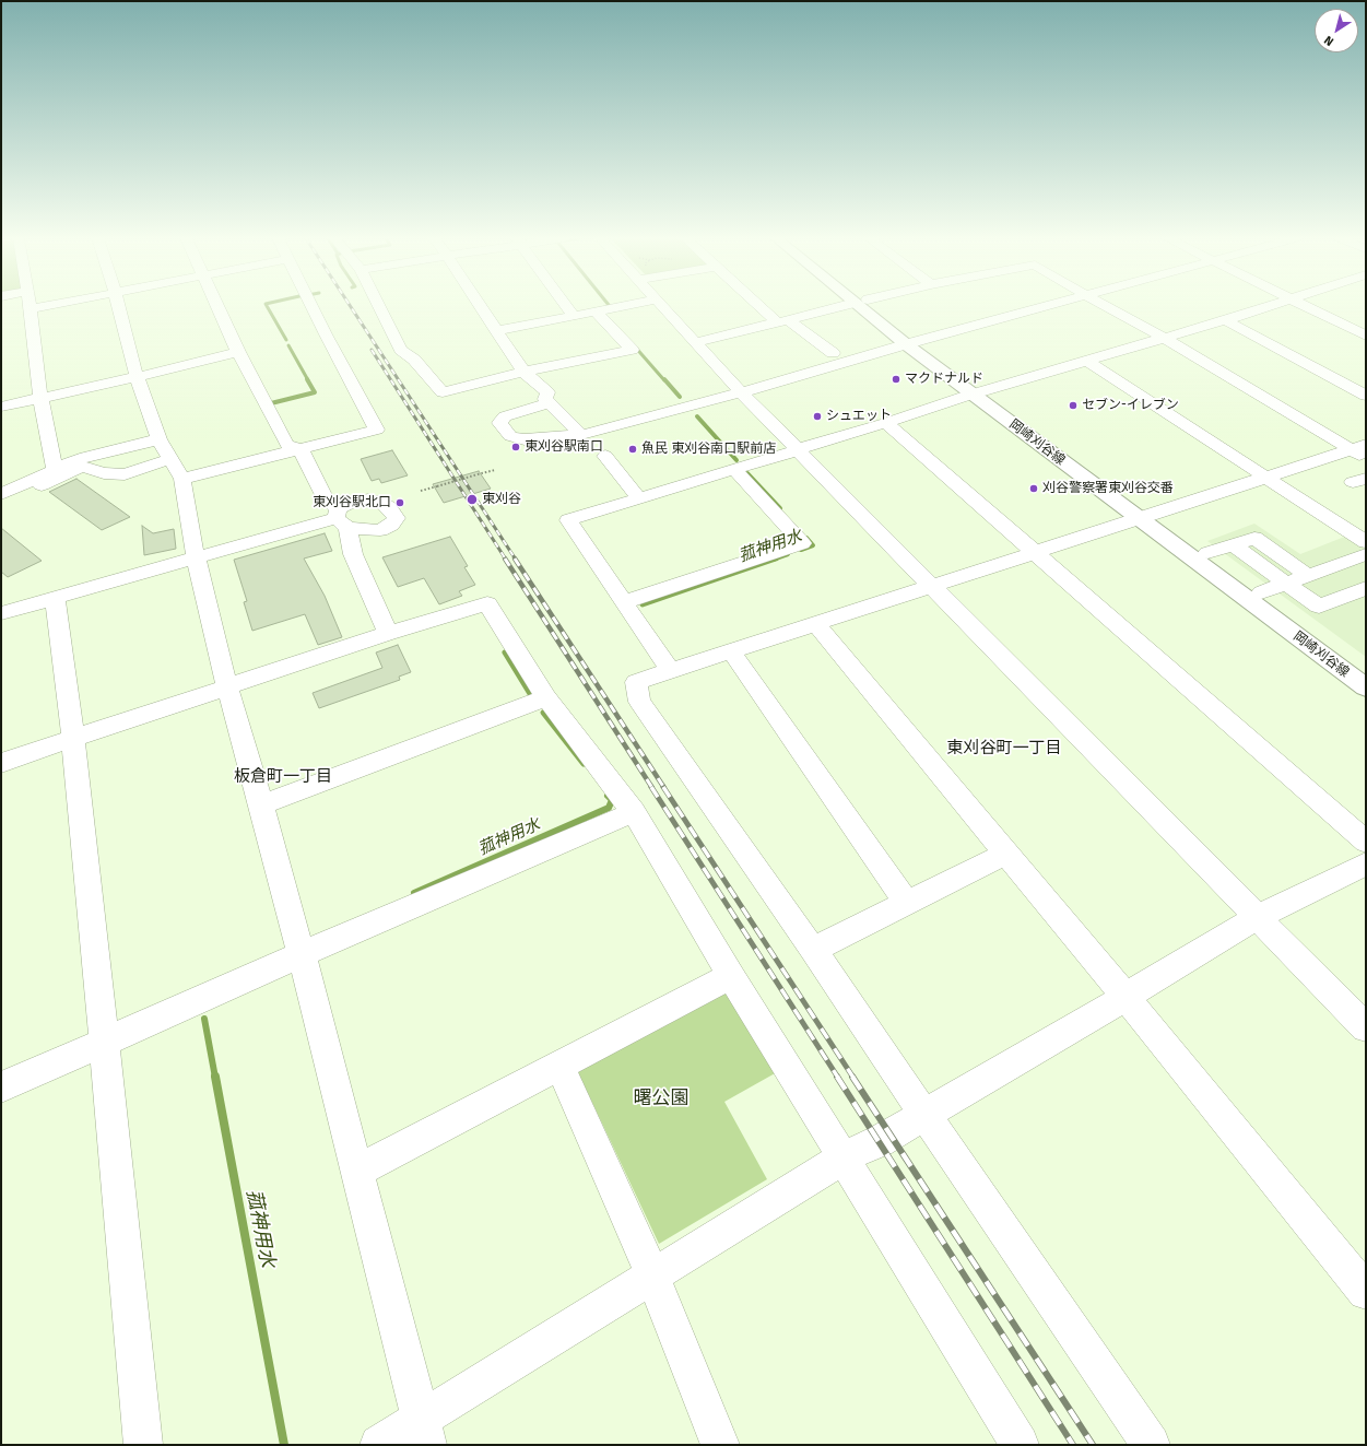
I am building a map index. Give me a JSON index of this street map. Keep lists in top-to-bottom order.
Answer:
{
  "streets": {
    "main road": ["岡崎刈谷線"]
  },
  "districts": ["東刈谷町一丁目", "板倉町一丁目"],
  "water": ["菰神用水"],
  "parks": ["曙公園"],
  "places": [
    "マクドナルド",
    "セブン-イレブン",
    "シュエット",
    "東刈谷駅南口",
    "魚民 東刈谷南口駅前店",
    "刈谷警察署東刈谷交番",
    "東刈谷",
    "東刈谷駅北口"
  ],
  "north": "bottom left"
}
